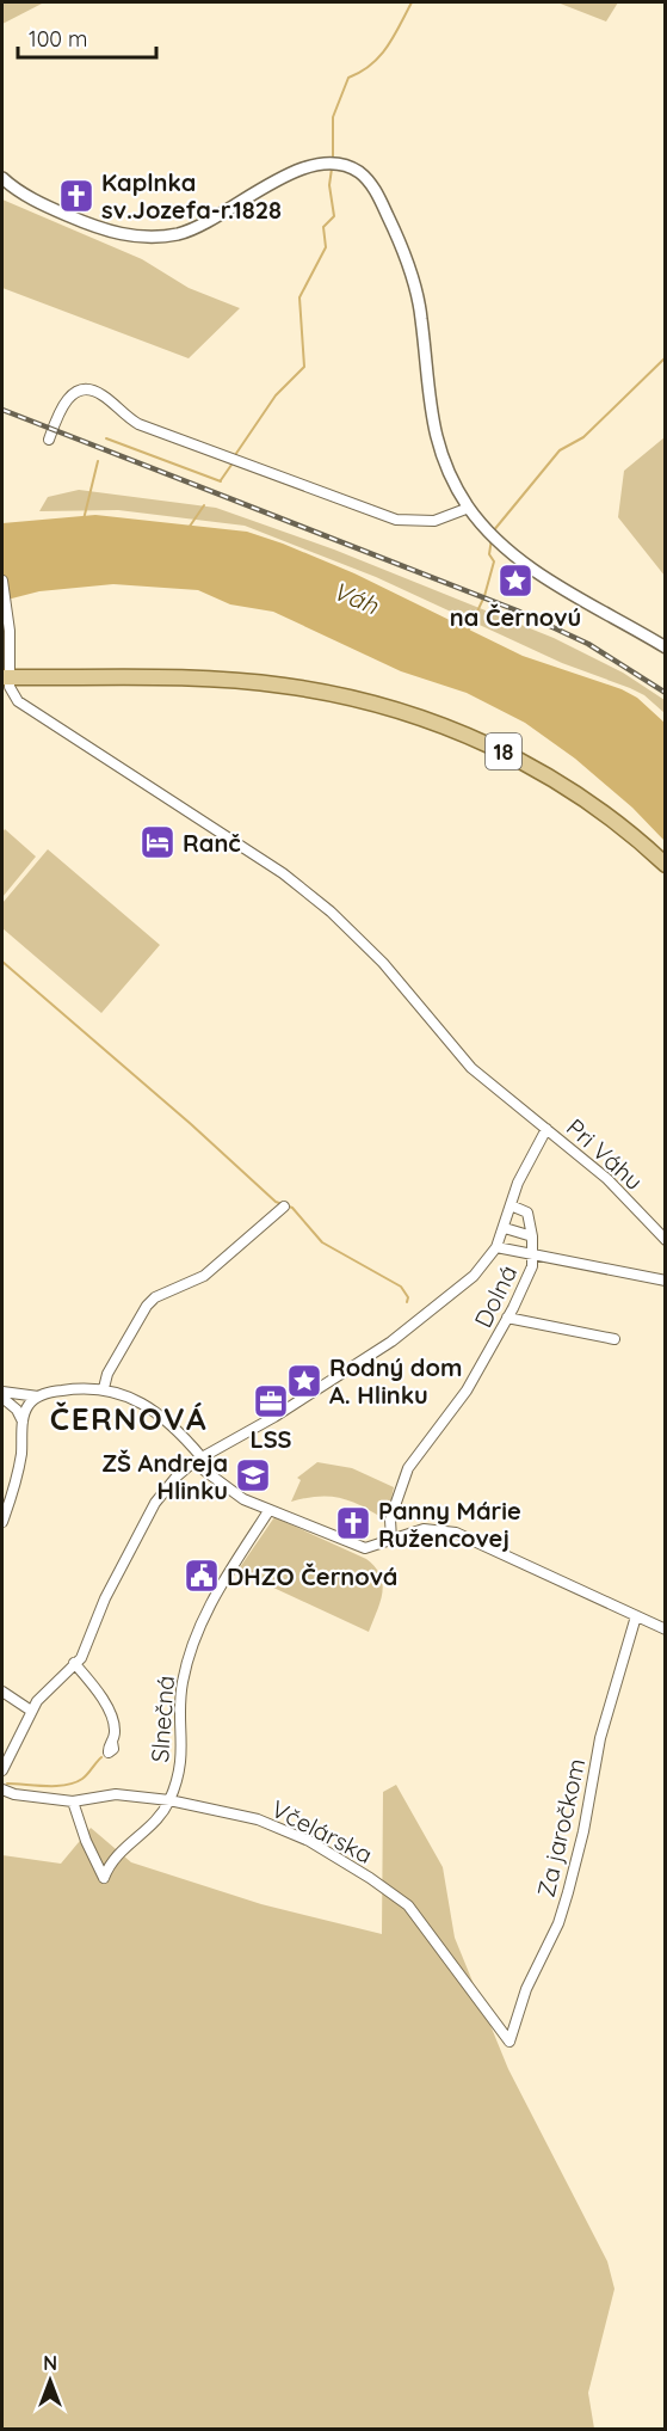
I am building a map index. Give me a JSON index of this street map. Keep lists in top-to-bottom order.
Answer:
{
  "streets": {
    "main road": ["18"],
    "street": [
      "Pri Váhu",
      "Dolná",
      "Slnečná",
      "Za jaročkom",
      "Včelárska"
    ]
  },
  "crossings": [
    ["18", "Pri Váhu"],
    ["Slnečná", "Včelárska"],
    ["Za jaročkom", "Včelárska"]
  ],
  "districts": ["ČERNOVÁ"],
  "water": ["Váh"],
  "places": {
    "church": ["Kaplnka sv.Jozefa-r.1828", "Panny Márie Ružencovej"],
    "place": ["na Černovú", "Rodný dom A. Hlinku"],
    "hotel": ["Ranč"],
    "office": ["LSS"],
    "school or university": ["ZŠ Andreja Hlinku"],
    "public building": ["DHZO Černová"]
  },
  "scale_bar": "100 m",
  "north": "top"
}
